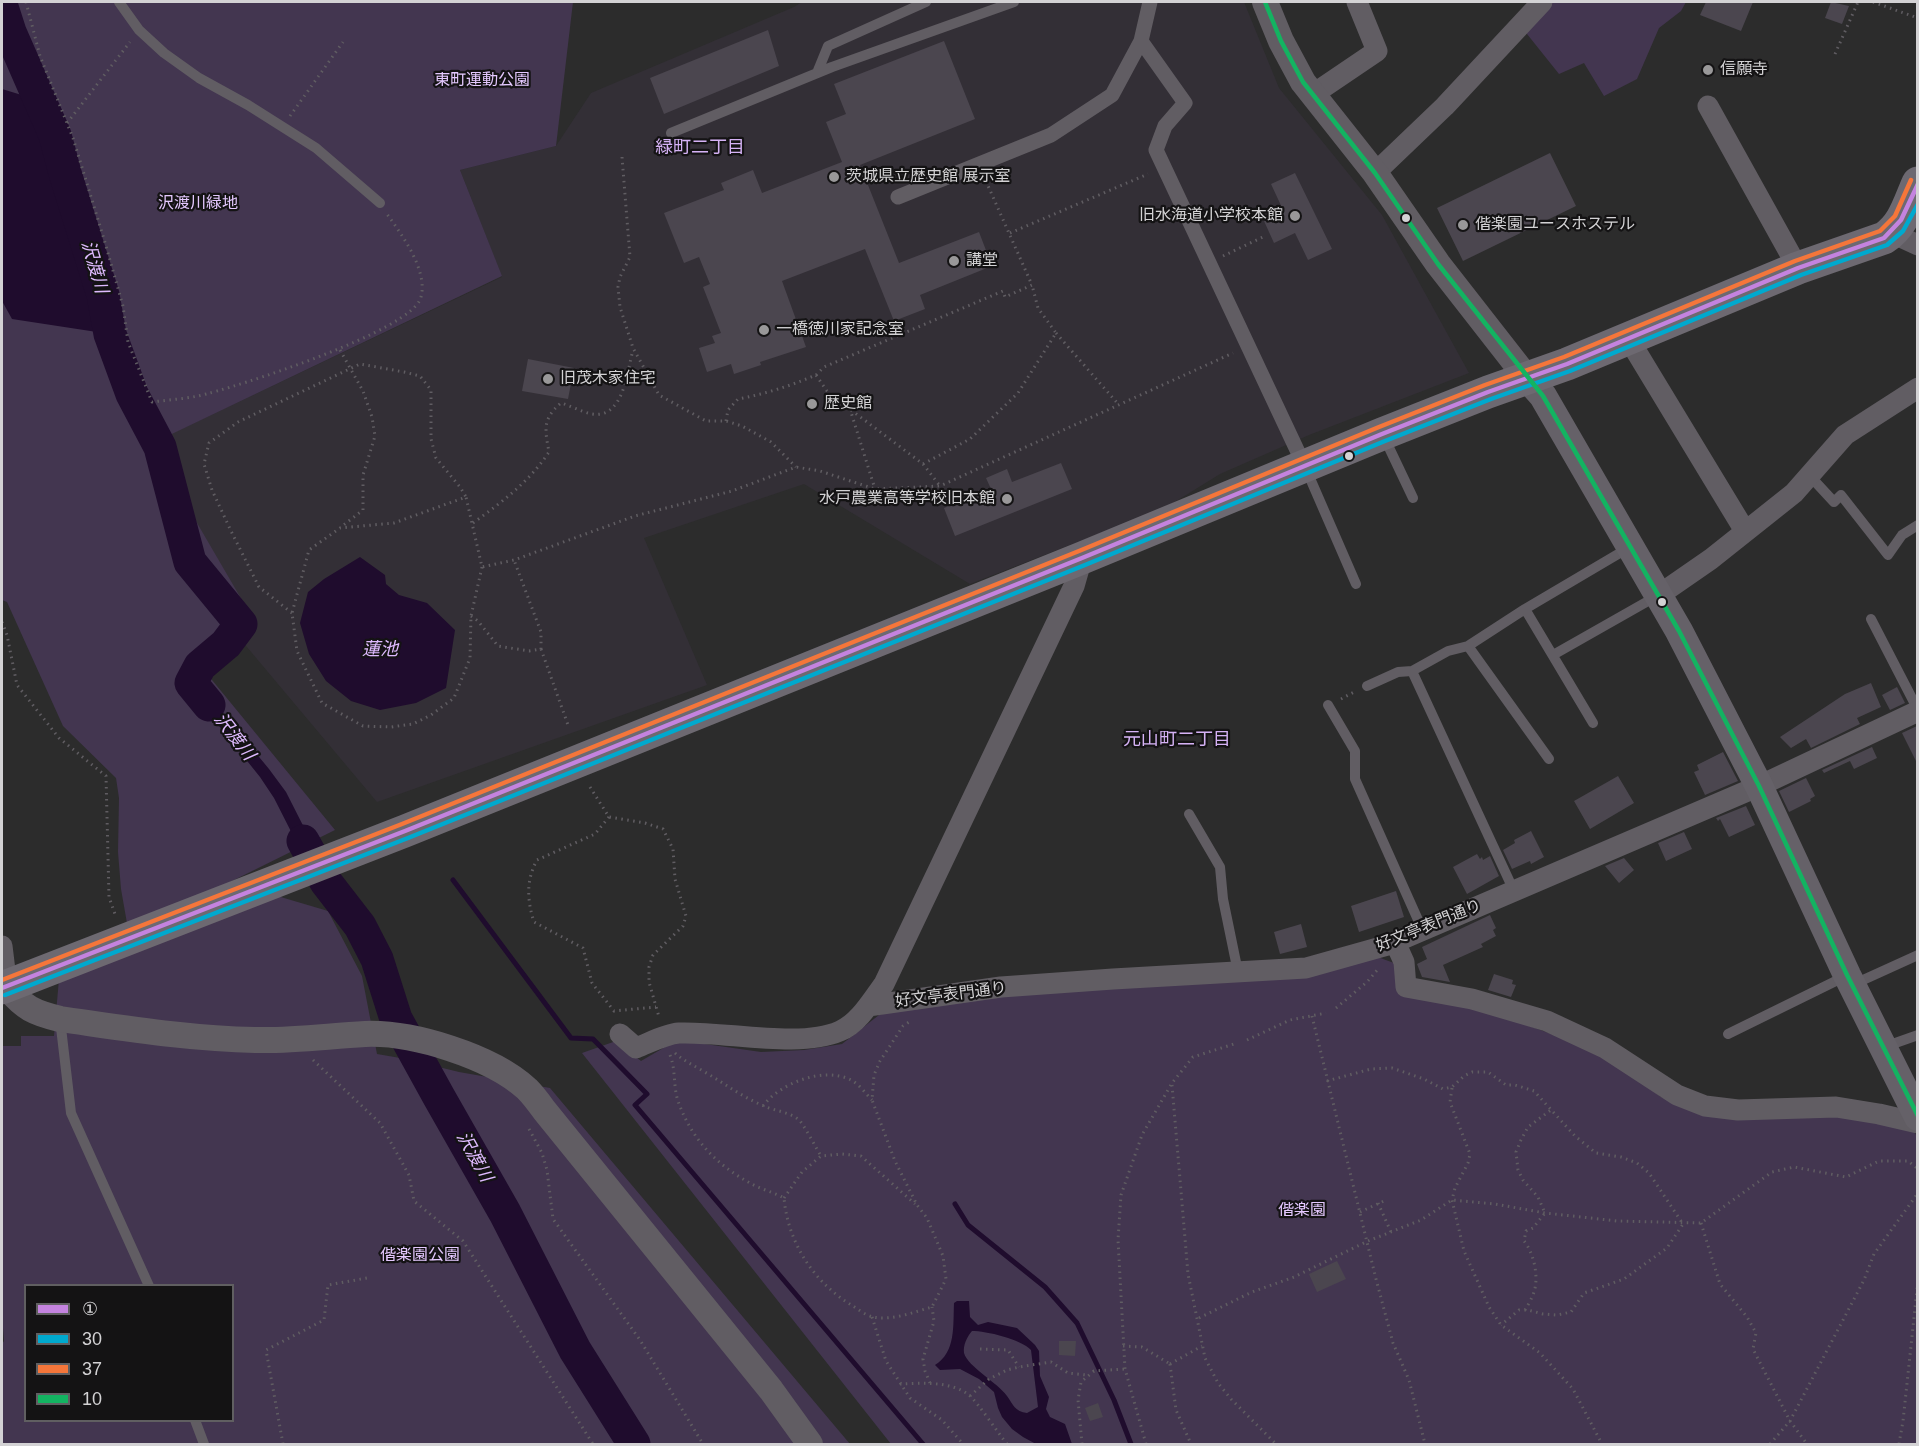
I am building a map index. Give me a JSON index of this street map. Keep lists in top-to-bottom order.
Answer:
{
  "streets": {
    "street": ["好文亭表門通り"]
  },
  "districts": ["緑町二丁目", "元山町二丁目"],
  "water": ["沢渡川", "蓮池"],
  "parks": [
    "東町運動公園",
    "沢渡川緑地",
    "偕楽園",
    "偕楽園公園"
  ],
  "places": [
    "信願寺",
    "茨城県立歴史館 展示室",
    "旧水海道小学校本館",
    "偕楽園ユースホステル",
    "講堂",
    "一橋徳川家記念室",
    "旧茂木家住宅",
    "歴史館",
    "水戸農業高等学校旧本館"
  ],
  "lines": [
    "transit line 10",
    "transit line 37",
    "transit line ①",
    "transit line 30"
  ],
  "legend": [
    "①",
    "30",
    "37",
    "10"
  ]
}
